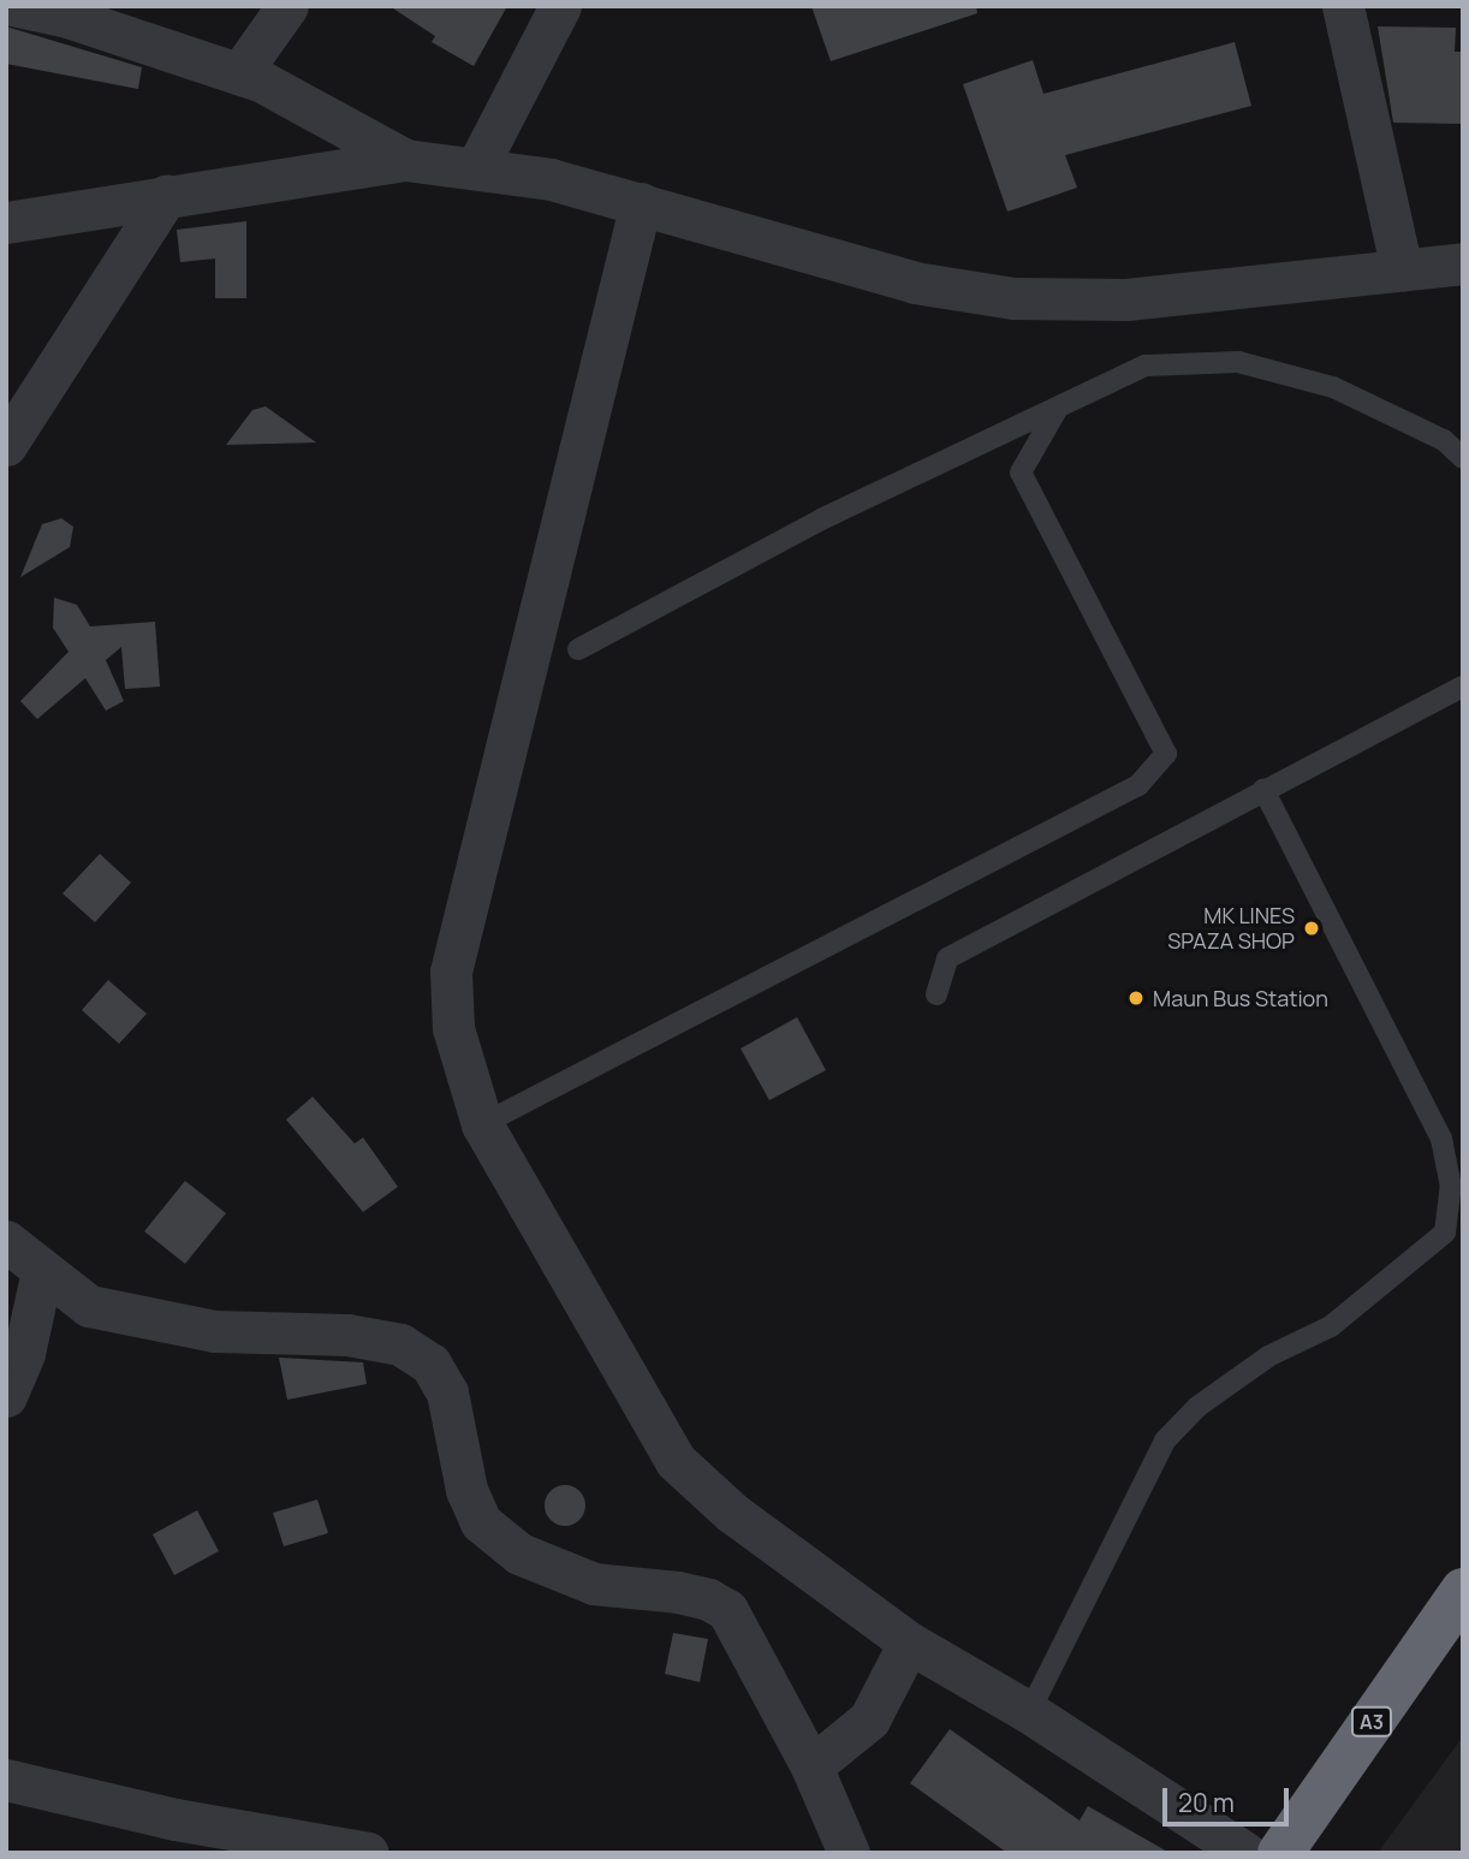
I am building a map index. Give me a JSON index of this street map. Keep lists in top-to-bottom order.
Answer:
{
  "streets": {
    "highway": ["A3"]
  },
  "places": ["MK LINES SPAZA SHOP", "Maun Bus Station"],
  "scale_bar": "20 m"
}
